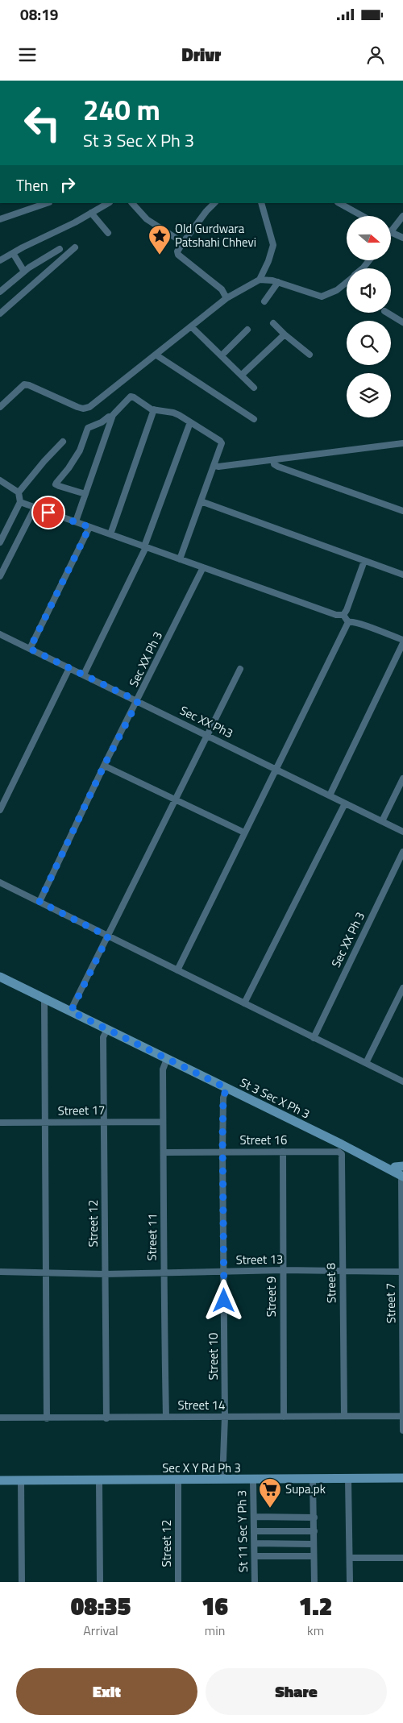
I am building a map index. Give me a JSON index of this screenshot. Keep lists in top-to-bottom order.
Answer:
{
  "streets": {
    "main road": ["St 3 Sec X Ph 3", "Sec X Y Rd Ph 3"],
    "street": [
      "Sec XX Ph 3",
      "Sec XX Ph3",
      "Street 17",
      "Street 16",
      "Street 12",
      "Street 11",
      "Street 13",
      "Street 8",
      "Street 9",
      "Street 7",
      "Street 10",
      "Street 14",
      "St 11 Sec Y Ph 3"
    ]
  },
  "crossings": [
    ["Sec XX Ph 3", "Sec XX Ph3"],
    ["St 3 Sec X Ph 3", "Street 16"],
    ["St 3 Sec X Ph 3", "Street 12"],
    ["St 3 Sec X Ph 3", "Street 11"],
    ["St 3 Sec X Ph 3", "Street 8"],
    ["St 3 Sec X Ph 3", "Street 7"],
    ["St 3 Sec X Ph 3", "Street 10"],
    ["Street 17", "Street 12"],
    ["Street 17", "Street 11"],
    ["Street 16", "Street 11"],
    ["Street 16", "Street 8"],
    ["Street 16", "Street 9"],
    ["Street 16", "Street 10"],
    ["Street 12", "Street 13"],
    ["Street 12", "Street 14"],
    ["Street 12", "Sec X Y Rd Ph 3"],
    ["Street 11", "Street 13"],
    ["Street 11", "Street 14"],
    ["Street 13", "Street 8"],
    ["Street 13", "Street 9"],
    ["Street 13", "Street 7"],
    ["Street 13", "Street 10"],
    ["Street 8", "Street 14"],
    ["Street 9", "Street 14"],
    ["Street 7", "Street 14"],
    ["Street 10", "Street 14"],
    ["Street 10", "Sec X Y Rd Ph 3"],
    ["Sec X Y Rd Ph 3", "St 11 Sec Y Ph 3"]
  ],
  "places": {
    "place": ["Old Gurdwara Patshahi Chhevi"],
    "supermarket": ["Supa.pk"]
  },
  "north": "right",
  "page": {
    "status": "08:19",
    "header": "Drivr",
    "turn": ["240 m", "St 3 Sec X Ph 3"],
    "then": "Then",
    "eta": [
      "08:35",
      "Arrival",
      "16",
      "min",
      "1.2",
      "km"
    ],
    "buttons": ["Exit", "Share"]
  }
}
